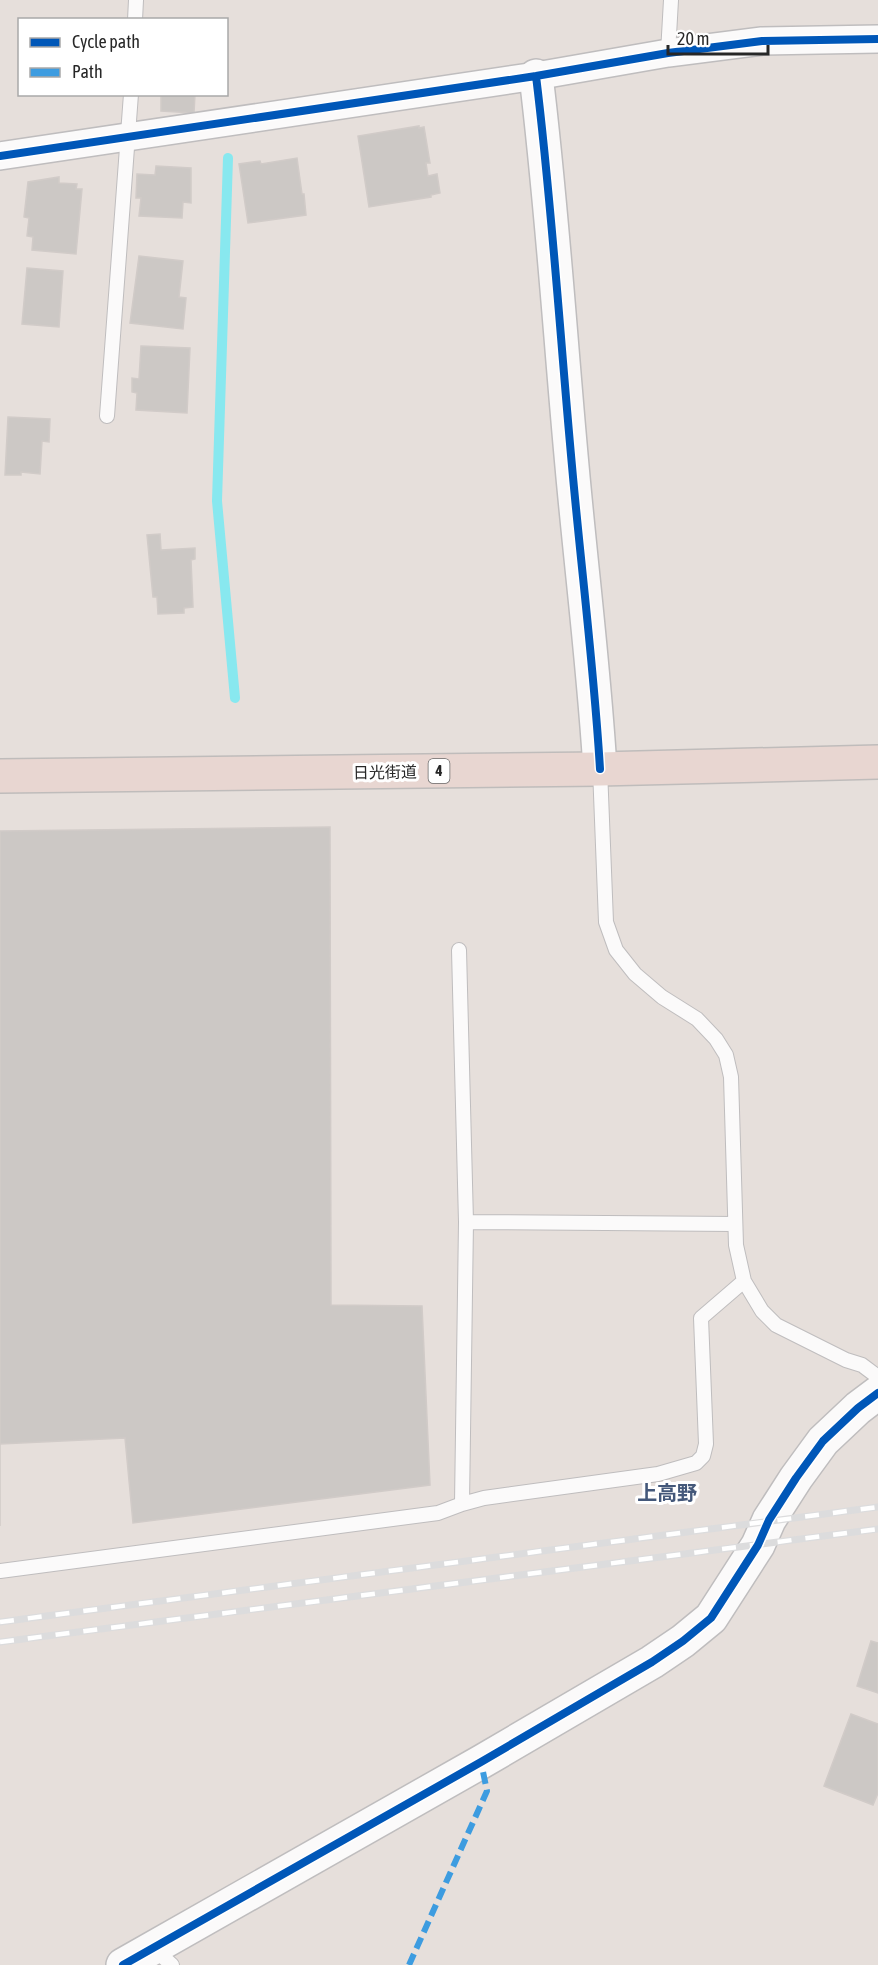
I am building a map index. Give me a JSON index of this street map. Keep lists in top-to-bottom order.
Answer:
{
  "streets": {
    "highway": ["4", "日光街道"]
  },
  "districts": ["上高野"],
  "legend": ["Cycle path", "Path"],
  "scale_bar": "20 m"
}
